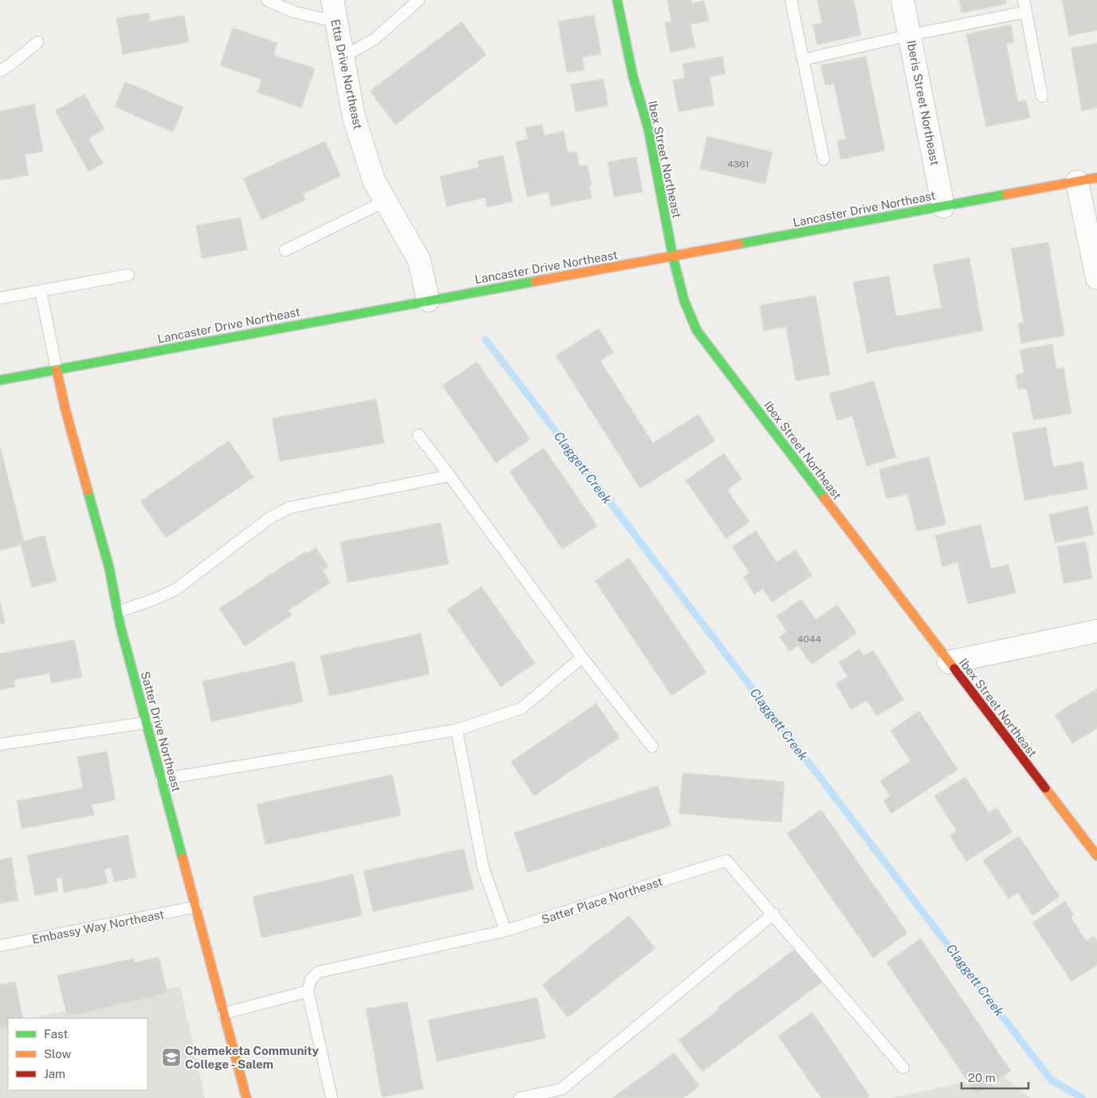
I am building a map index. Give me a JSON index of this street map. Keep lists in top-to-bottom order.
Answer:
{
  "streets": {
    "street": [
      "Etta Drive Northeast",
      "Iberis Street Northeast",
      "Ibex Street Northeast",
      "Lancaster Drive Northeast",
      "Satter Drive Northeast"
    ],
    "lane": ["Satter Place Northeast", "Embassy Way Northeast"]
  },
  "crossings": [
    ["Etta Drive Northeast", "Lancaster Drive Northeast"],
    ["Iberis Street Northeast", "Lancaster Drive Northeast"],
    ["Ibex Street Northeast", "Lancaster Drive Northeast"],
    ["Lancaster Drive Northeast", "Satter Drive Northeast"],
    ["Satter Drive Northeast", "Embassy Way Northeast"]
  ],
  "water": ["Claggett Creek"],
  "places": {
    "school or university": ["Chemeketa Community College - Salem"]
  },
  "house_numbers": ["4361", "4044"],
  "legend": ["Fast", "Slow", "Jam"],
  "scale_bar": "20 m"
}
